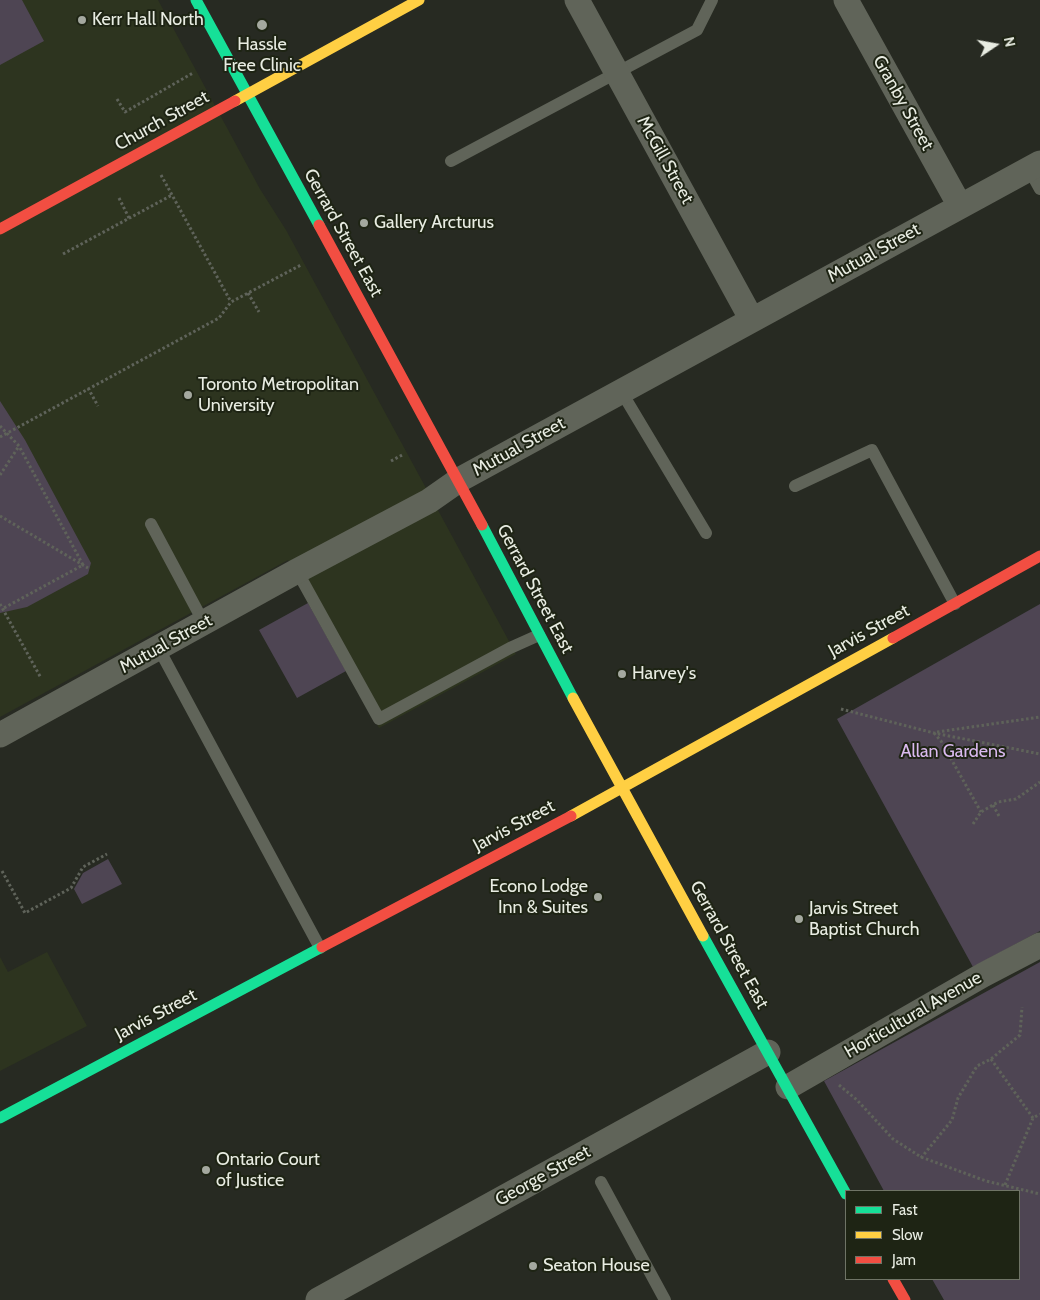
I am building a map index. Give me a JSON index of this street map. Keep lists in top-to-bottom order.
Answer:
{
  "streets": {
    "main road": ["Church Street", "Gerrard Street East", "Jarvis Street"],
    "street": [
      "Granby Street",
      "McGill Street",
      "Mutual Street",
      "Horticultural Avenue",
      "George Street"
    ]
  },
  "crossings": [
    ["Granby Street", "Mutual Street"],
    ["Church Street", "Gerrard Street East"],
    ["McGill Street", "Mutual Street"],
    ["Gerrard Street East", "Mutual Street"],
    ["Gerrard Street East", "Jarvis Street"],
    ["Gerrard Street East", "Horticultural Avenue"],
    ["Gerrard Street East", "George Street"]
  ],
  "parks": ["Allan Gardens"],
  "places": [
    "Kerr Hall North",
    "Hassle Free Clinic",
    "Gallery Arcturus",
    "Toronto Metropolitan University",
    "Harvey's",
    "Econo Lodge Inn & Suites",
    "Jarvis Street Baptist Church",
    "Ontario Court of Justice",
    "Seaton House"
  ],
  "legend": ["Fast", "Slow", "Jam"],
  "north": "right"
}
